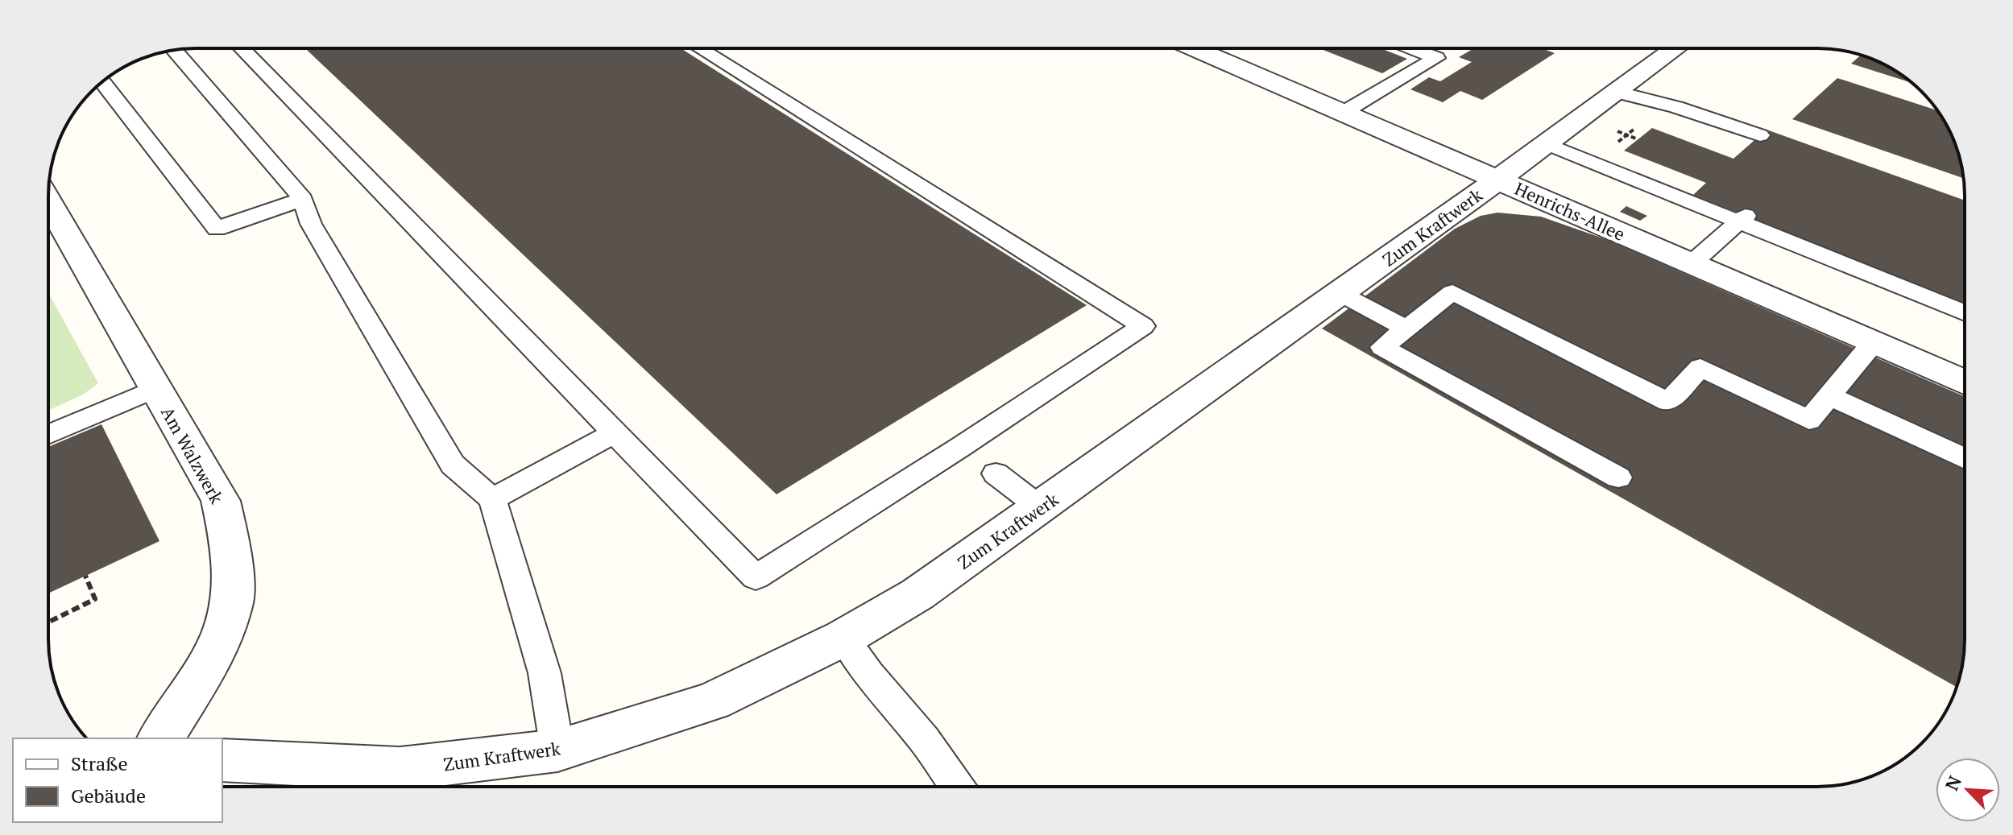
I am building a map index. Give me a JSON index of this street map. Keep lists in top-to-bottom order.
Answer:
{
  "streets": {
    "street": ["Henrichs-Allee", "Zum Kraftwerk", "Am Walzwerk"]
  },
  "crossings": [
    ["Henrichs-Allee", "Zum Kraftwerk"]
  ],
  "legend": ["Straße", "Gebäude"],
  "north": "top left"
}
